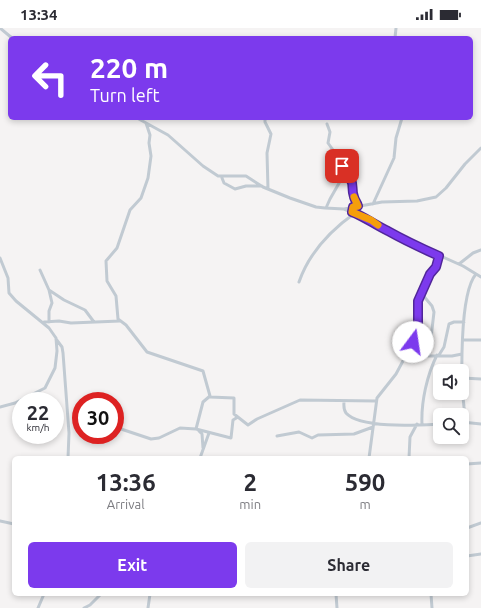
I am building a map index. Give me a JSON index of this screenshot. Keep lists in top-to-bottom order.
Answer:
{
  "page": {
    "status": "13:34",
    "turn": ["220 m", "Turn left"],
    "speed": "22 km/h",
    "limit": "30",
    "eta": [
      "13:36",
      "Arrival",
      "2",
      "min",
      "590",
      "m"
    ],
    "buttons": ["Exit", "Share"]
  }
}
